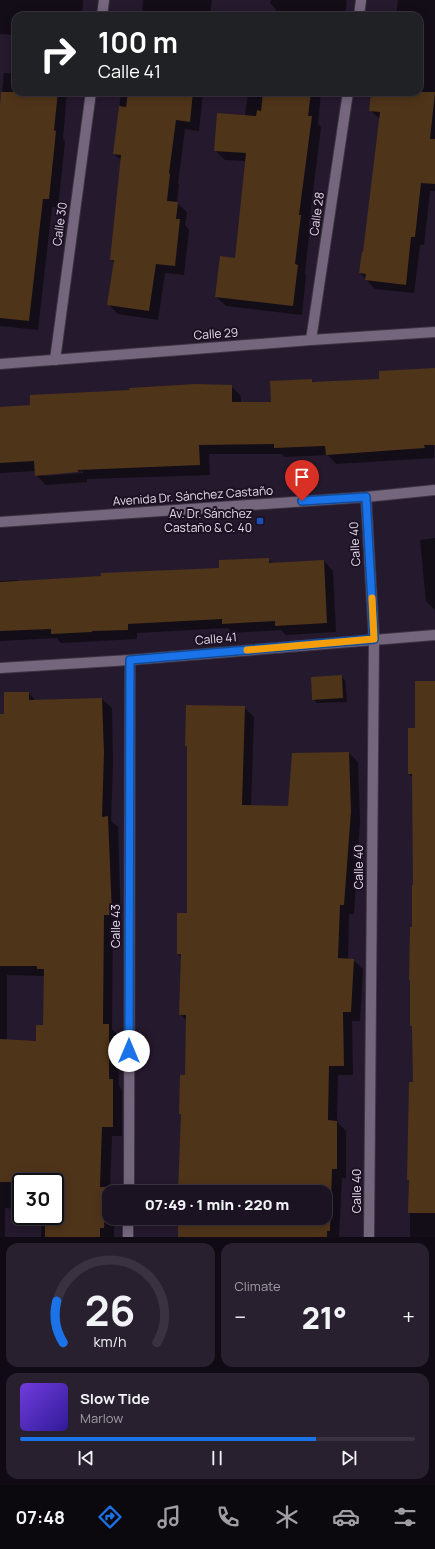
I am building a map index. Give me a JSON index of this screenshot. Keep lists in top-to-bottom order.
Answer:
{
  "streets": {
    "street": [
      "Calle 28",
      "Calle 30",
      "Calle 29",
      "Avenida Dr. Sánchez Castaño",
      "Calle 40",
      "Calle 41",
      "Calle 43"
    ]
  },
  "crossings": [
    ["Calle 28", "Calle 29"],
    ["Calle 30", "Calle 29"],
    ["Avenida Dr. Sánchez Castaño", "Calle 40"],
    ["Calle 40", "Calle 41"],
    ["Calle 41", "Calle 43"]
  ],
  "places": {
    "transit": ["Av. Dr. Sánchez Castaño & C. 40"]
  },
  "page": {
    "turn": ["100 m", "Calle 41"],
    "limit": "30",
    "trip": "07:49 · 1 min · 220 m",
    "tile": "Climate",
    "heat": ["−", "21°", "+"],
    "song": ["Slow Tide", "Marlow"],
    "tabs": "07:48",
    "gauge": ["26", "km/h"]
  }
}
